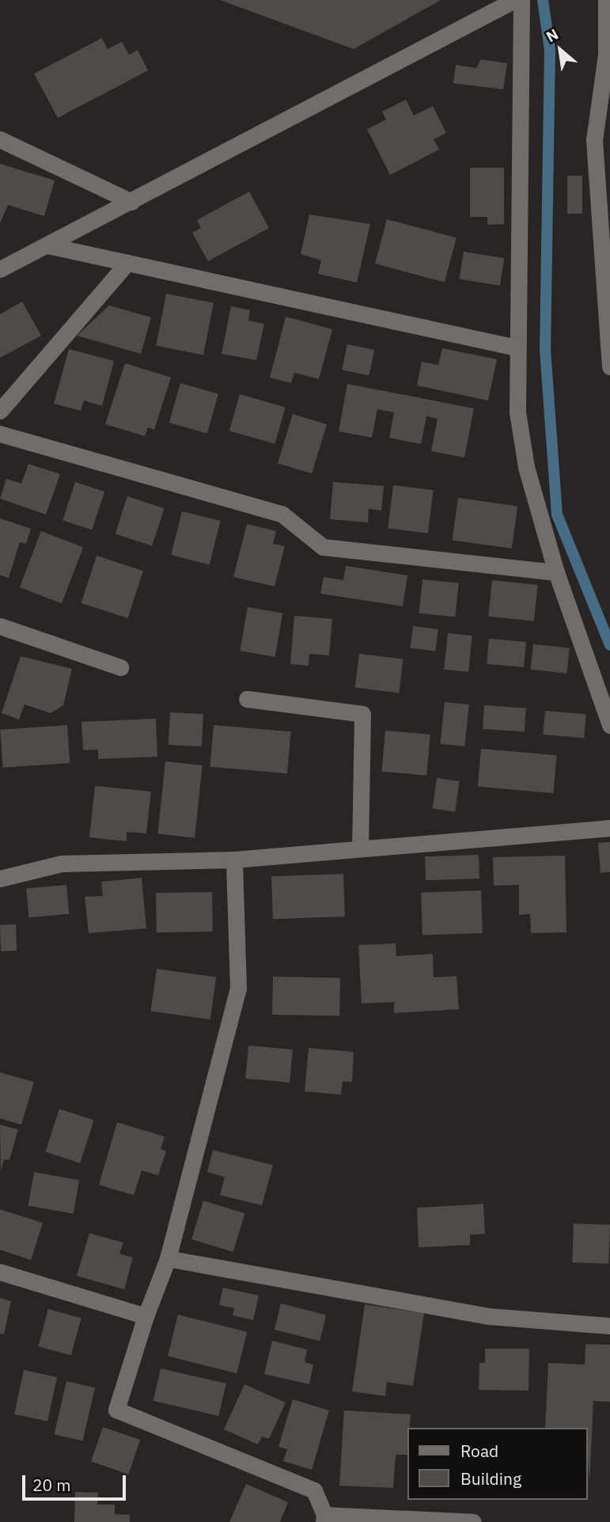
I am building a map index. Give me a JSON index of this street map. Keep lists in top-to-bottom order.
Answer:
{
  "legend": ["Road", "Building"],
  "scale_bar": "20 m",
  "north": "top left"
}
